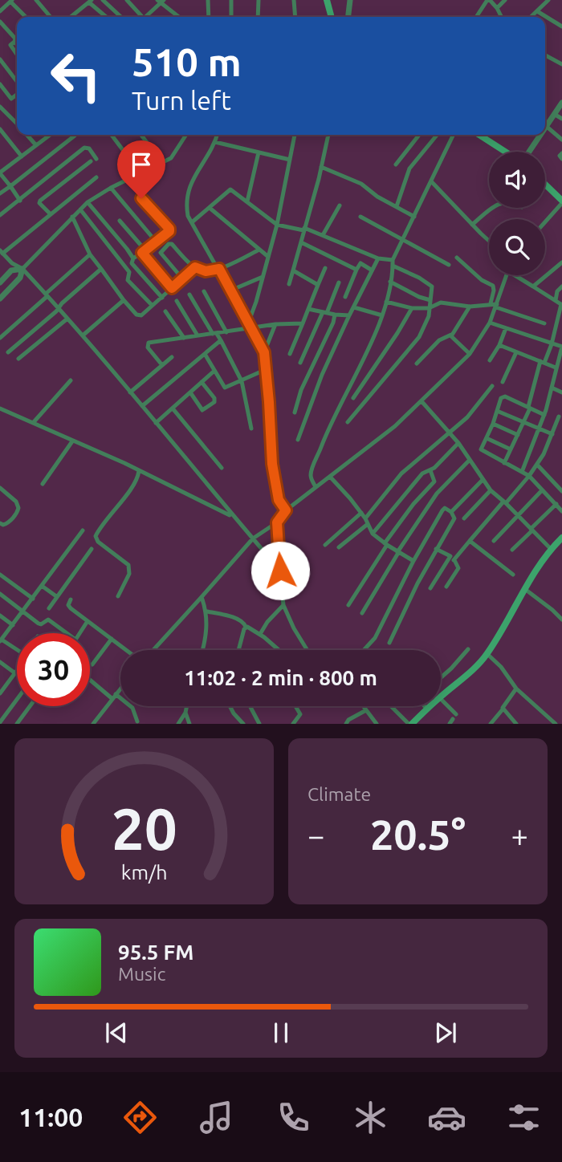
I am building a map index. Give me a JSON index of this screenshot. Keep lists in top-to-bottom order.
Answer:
{
  "page": {
    "turn": ["510 m", "Turn left"],
    "limit": "30",
    "trip": "11:02 · 2 min · 800 m",
    "tile": "Climate",
    "heat": ["−", "20.5°", "+"],
    "song": ["95.5 FM", "Music"],
    "tabs": "11:00",
    "gauge": ["20", "km/h"]
  }
}
